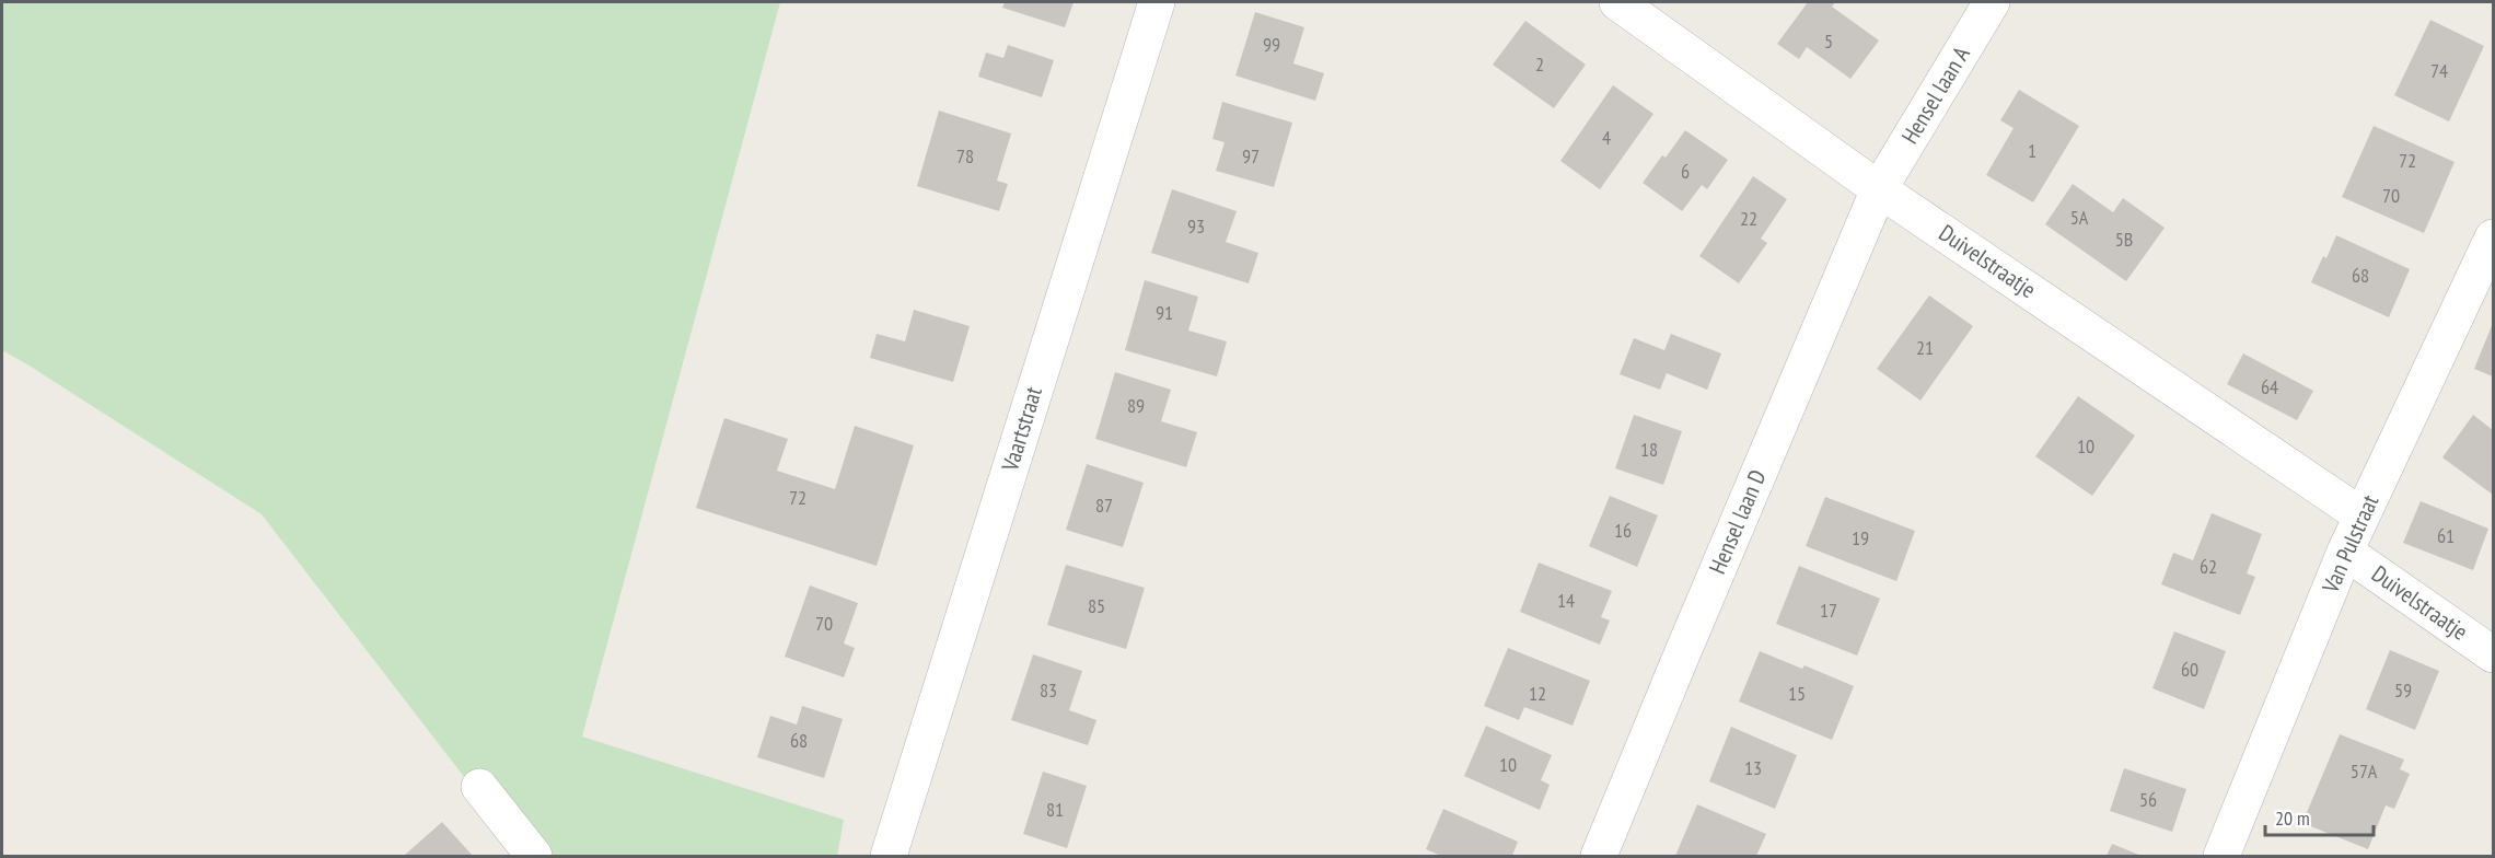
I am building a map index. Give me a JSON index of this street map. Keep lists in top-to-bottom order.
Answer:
{
  "streets": {
    "street": [
      "Hensel laan A",
      "Duivelstraatje",
      "Vaartstraat",
      "Hensel laan D",
      "Van Pulstraat"
    ]
  },
  "crossings": [
    ["Hensel laan A", "Duivelstraatje"],
    ["Hensel laan A", "Hensel laan D"],
    ["Duivelstraatje", "Hensel laan D"],
    ["Duivelstraatje", "Van Pulstraat"]
  ],
  "house_numbers": [
    "5",
    "99",
    "2",
    "74",
    "4",
    "1",
    "78",
    "97",
    "72",
    "6",
    "70",
    "5A",
    "22",
    "93",
    "5B",
    "68",
    "91",
    "21",
    "64",
    "89",
    "10",
    "18",
    "72",
    "87",
    "16",
    "61",
    "19",
    "62",
    "14",
    "85",
    "17",
    "70",
    "60",
    "83",
    "59",
    "12",
    "15",
    "68",
    "10",
    "13",
    "57A",
    "56",
    "81"
  ],
  "scale_bar": "20 m"
}
